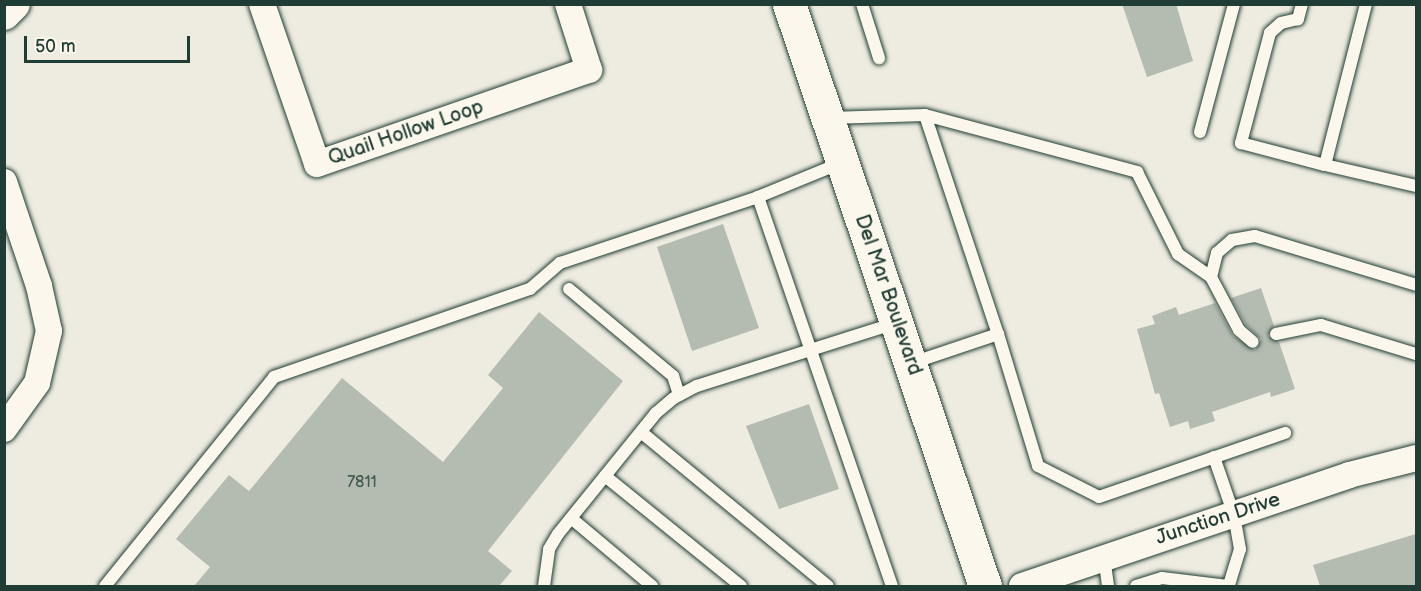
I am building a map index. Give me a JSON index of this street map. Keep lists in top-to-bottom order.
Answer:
{
  "streets": {
    "main road": ["Del Mar Boulevard"],
    "street": ["Quail Hollow Loop", "Junction Drive"]
  },
  "house_numbers": ["7811"],
  "scale_bar": "50 m"
}
